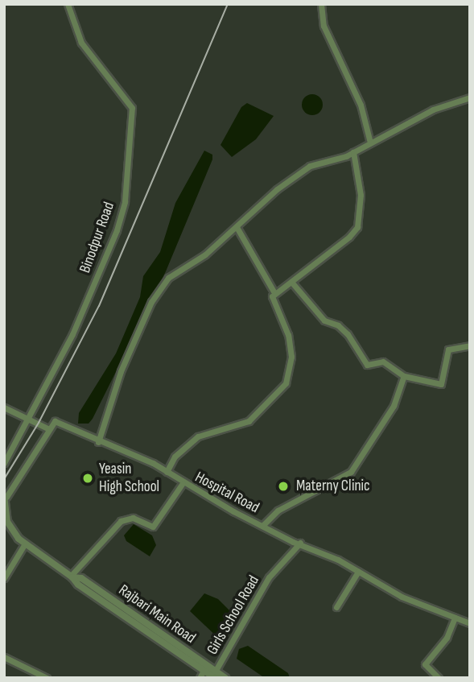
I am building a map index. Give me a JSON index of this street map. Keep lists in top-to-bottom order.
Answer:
{
  "streets": {
    "street": [
      "Binodpur Road",
      "Hospital Road",
      "Rajbari Main Road",
      "Girls School Road"
    ]
  },
  "crossings": [
    ["Hospital Road", "Girls School Road"],
    ["Rajbari Main Road", "Girls School Road"]
  ],
  "places": ["Yeasin High School", "Materny Clinic"]
}
